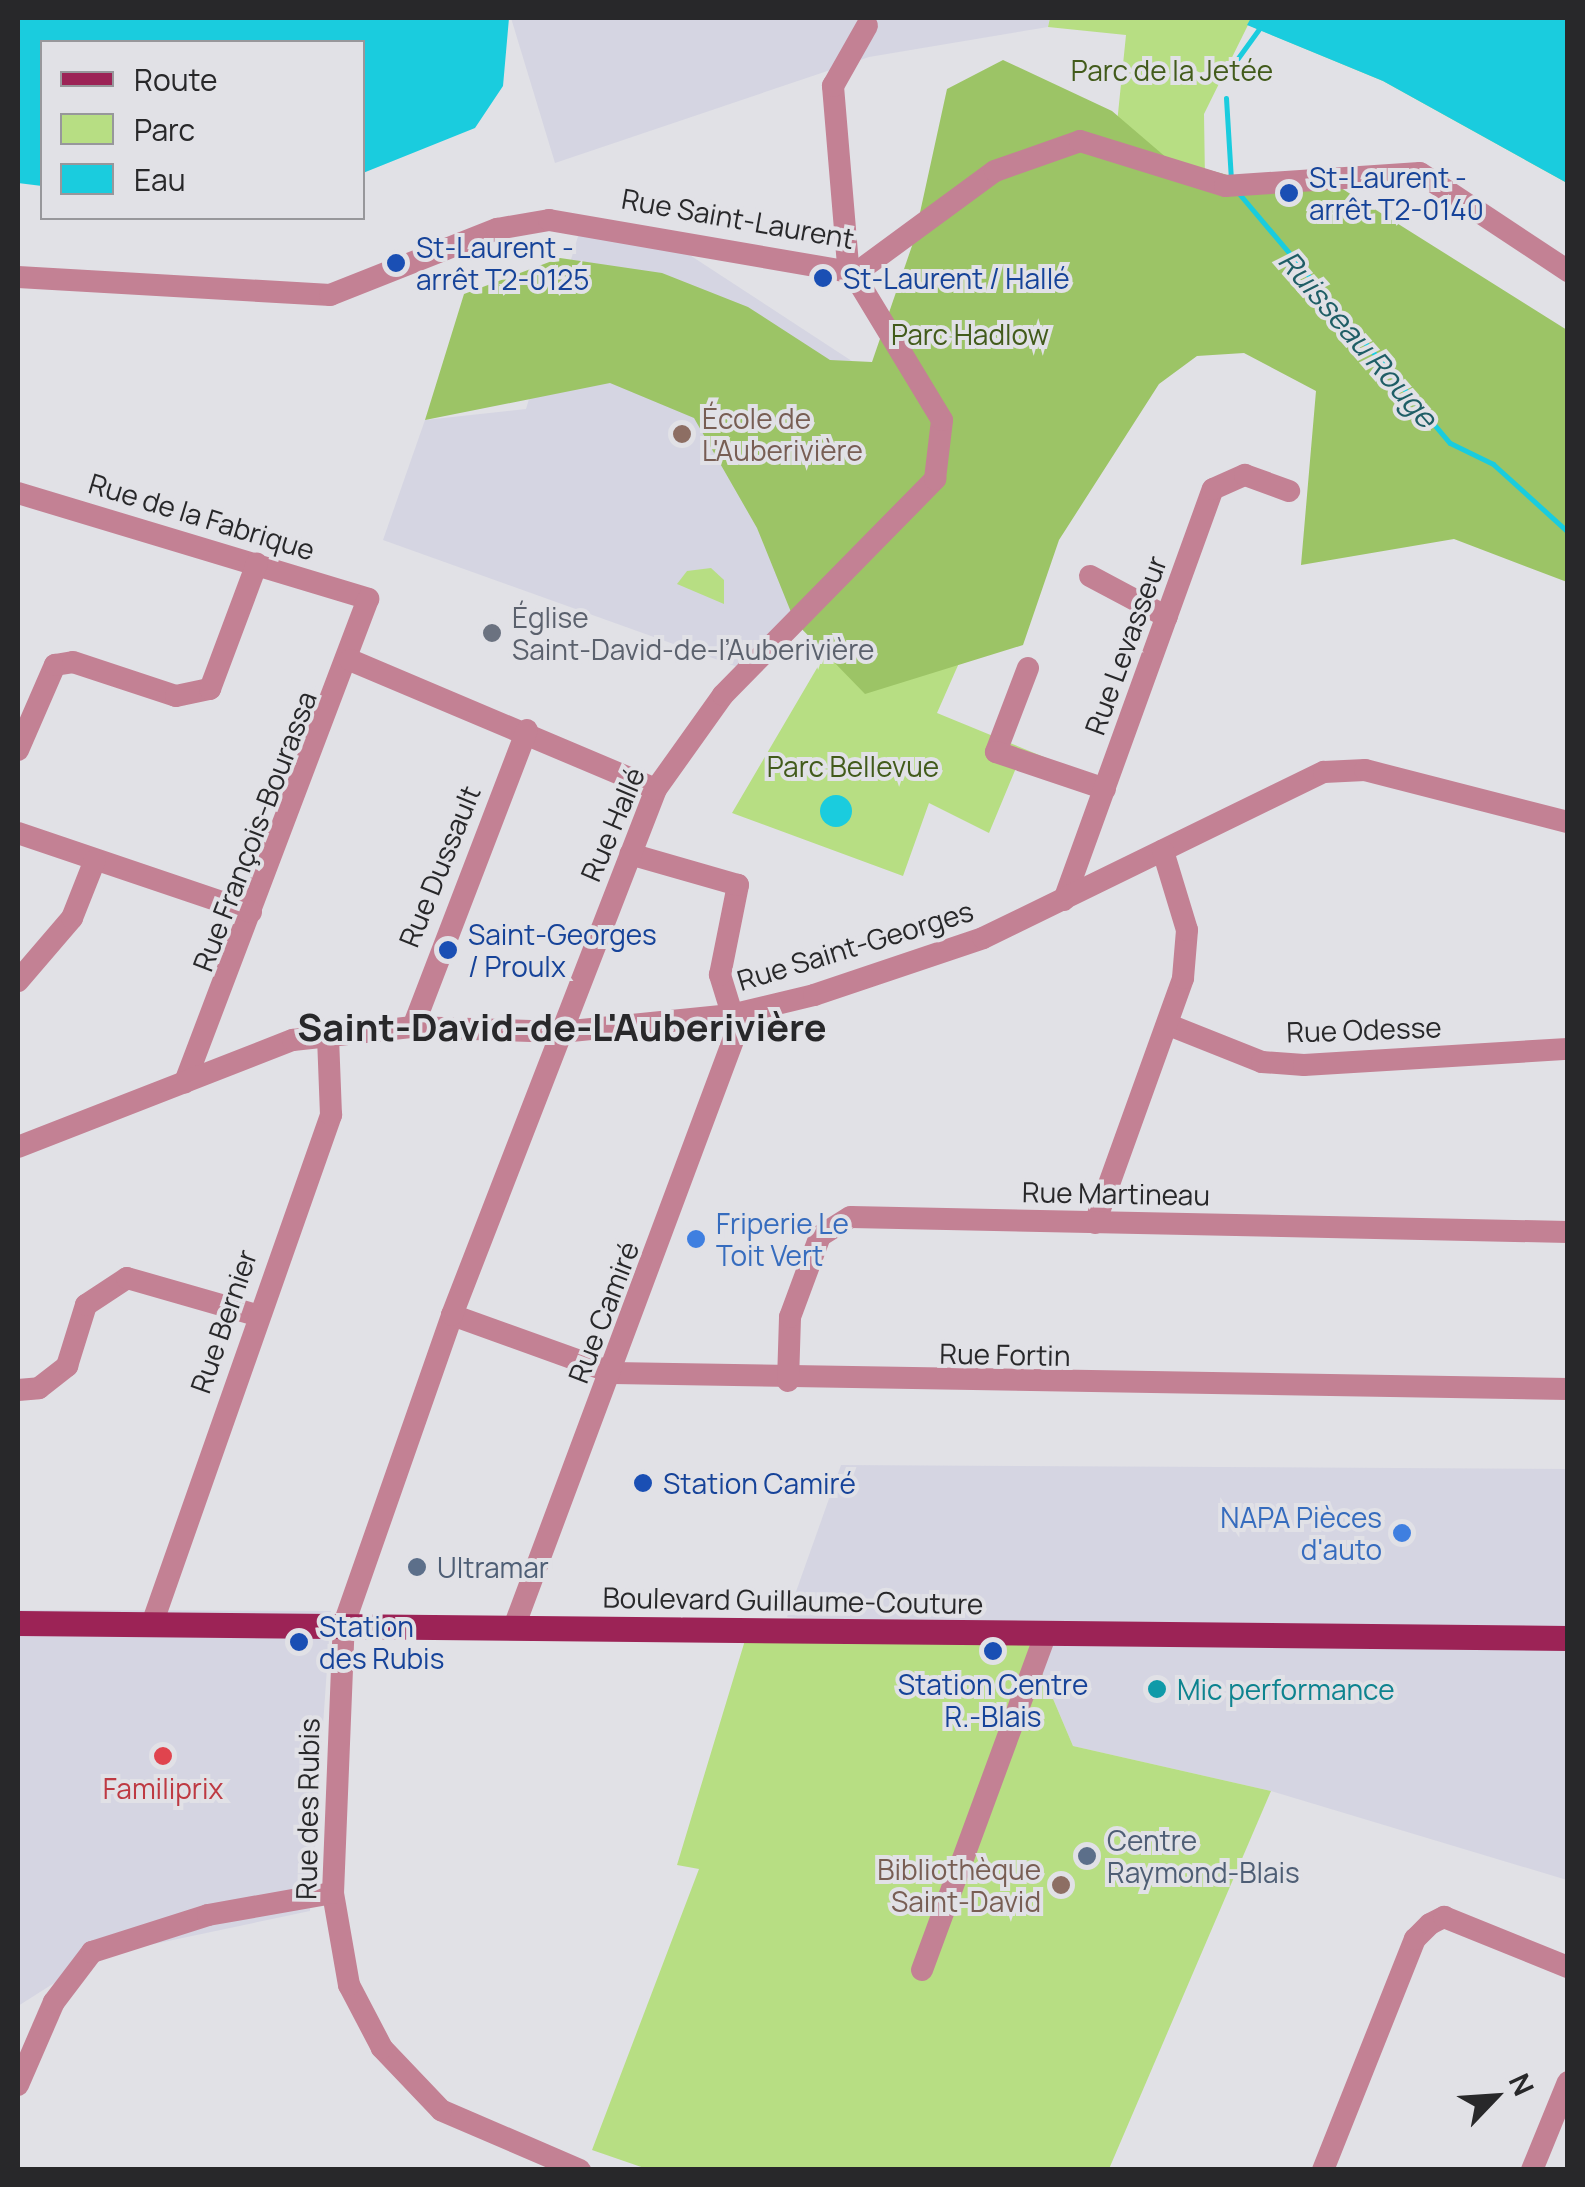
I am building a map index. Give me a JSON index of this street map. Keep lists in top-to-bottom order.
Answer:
{
  "streets": {
    "main road": ["Boulevard Guillaume-Couture"],
    "street": [
      "Rue Saint-Laurent",
      "Rue de la Fabrique",
      "Rue Levasseur",
      "Rue Hallé",
      "Rue François-Bourassa",
      "Rue Dussault",
      "Rue Saint-Georges",
      "Rue Odesse",
      "Rue Martineau",
      "Rue Camiré",
      "Rue Bernier",
      "Rue Fortin",
      "Rue des Rubis"
    ]
  },
  "crossings": [
    ["Rue Saint-Laurent", "Rue Hallé"],
    ["Rue de la Fabrique", "Rue François-Bourassa"],
    ["Rue Levasseur", "Rue Saint-Georges"],
    ["Rue Hallé", "Rue Saint-Georges"],
    ["Rue Hallé", "Rue Camiré"],
    ["Rue Hallé", "Rue Fortin"],
    ["Rue Hallé", "Boulevard Guillaume-Couture"],
    ["Rue Hallé", "Rue des Rubis"],
    ["Rue François-Bourassa", "Rue Saint-Georges"],
    ["Rue Dussault", "Rue Saint-Georges"],
    ["Rue Saint-Georges", "Rue Camiré"],
    ["Rue Saint-Georges", "Rue Bernier"],
    ["Rue Martineau", "Rue Fortin"],
    ["Rue Camiré", "Rue Fortin"],
    ["Rue Camiré", "Boulevard Guillaume-Couture"],
    ["Rue Bernier", "Boulevard Guillaume-Couture"],
    ["Boulevard Guillaume-Couture", "Rue des Rubis"]
  ],
  "districts": ["Saint-David-de-L'Auberivière"],
  "water": ["Ruisseau Rouge"],
  "parks": ["Parc de la Jetée", "Parc Hadlow", "Parc Bellevue"],
  "places": [
    "St-Laurent - arrêt T2-0140",
    "St-Laurent - arrêt T2-0125",
    "St-Laurent / Hallé",
    "École de L'Auberivière",
    "Église Saint-David-de-l’Auberivière",
    "Saint-Georges / Proulx",
    "Friperie Le Toit Vert",
    "Station Camiré",
    "NAPA Pièces d'auto",
    "Ultramar",
    "Station des Rubis",
    "Station Centre R.-Blais",
    "Mic performance",
    "Familiprix",
    "Centre Raymond-Blais",
    "Bibliothèque Saint-David"
  ],
  "legend": ["Route", "Parc", "Eau"],
  "north": "top right"
}
